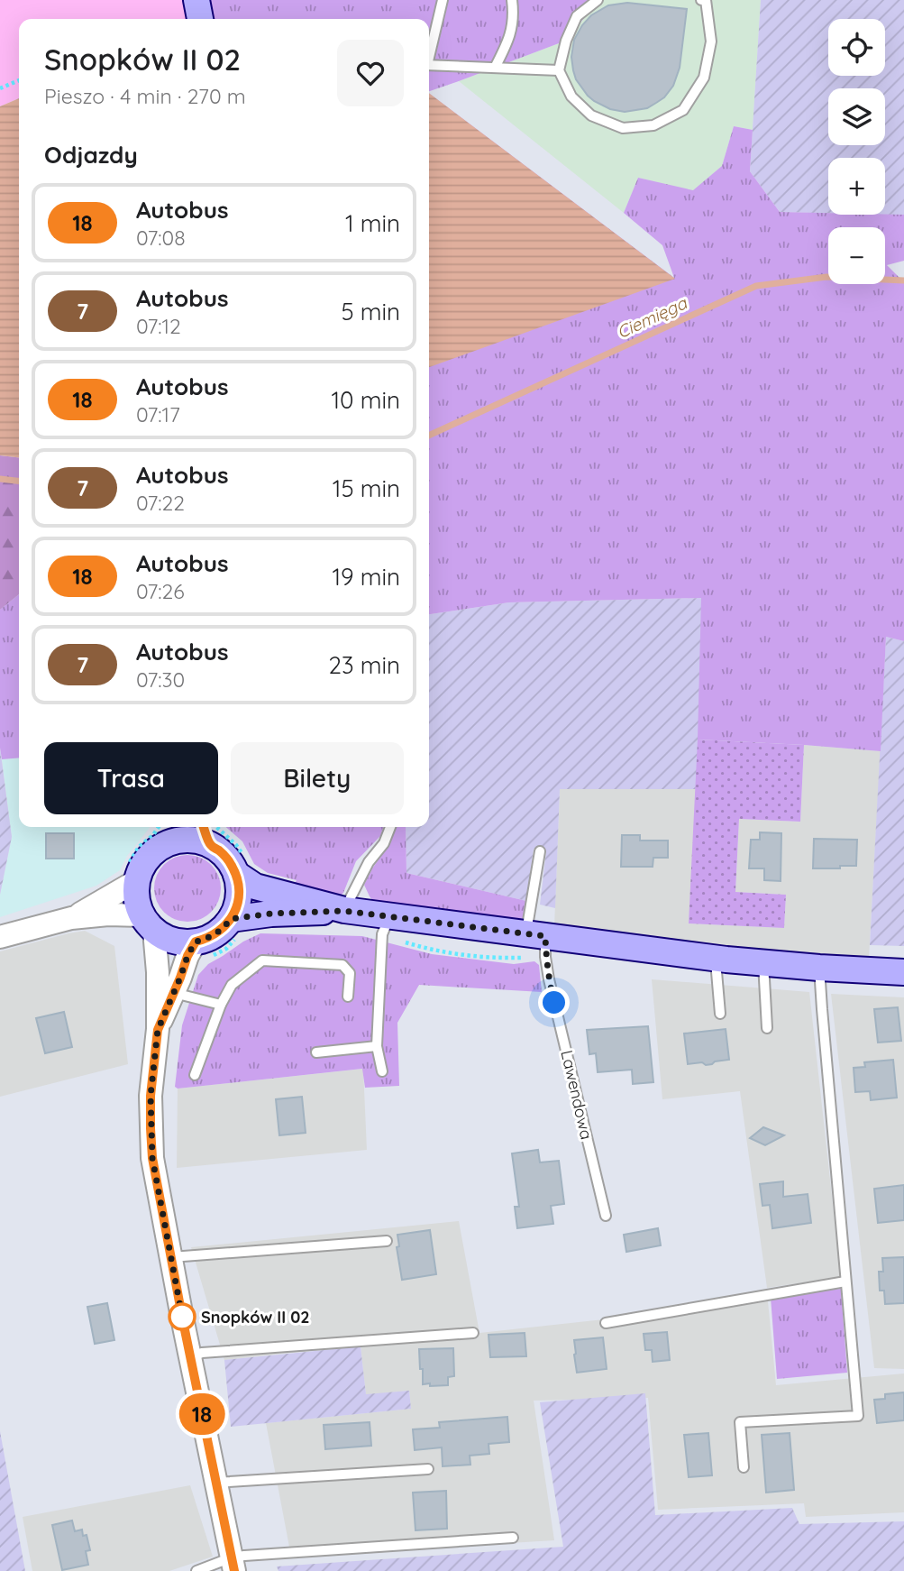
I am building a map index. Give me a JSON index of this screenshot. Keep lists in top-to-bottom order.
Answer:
{
  "streets": {
    "lane": ["Lawendowa"]
  },
  "water": ["Ciemięga"],
  "places": ["Snopków II 02"],
  "lines": ["bus line 18"],
  "page": {
    "on_map": "18",
    "map_buttons": ["+", "−"],
    "heading": [
      ["Snopków II 02", "Pieszo · 4 min · 270 m"],
      "Odjazdy"
    ],
    "list": [
      {
        "mark": "18",
        "name": "Autobus",
        "note": "07:08",
        "value": "1 min"
      },
      {
        "mark": "7",
        "name": "Autobus",
        "note": "07:12",
        "value": "5 min"
      },
      {
        "mark": "18",
        "name": "Autobus",
        "note": "07:17",
        "value": "10 min"
      },
      {
        "mark": "7",
        "name": "Autobus",
        "note": "07:22",
        "value": "15 min"
      },
      {
        "mark": "18",
        "name": "Autobus",
        "note": "07:26",
        "value": "19 min"
      },
      {
        "mark": "7",
        "name": "Autobus",
        "note": "07:30",
        "value": "23 min"
      }
    ],
    "buttons": ["Trasa", "Bilety"]
  }
}
